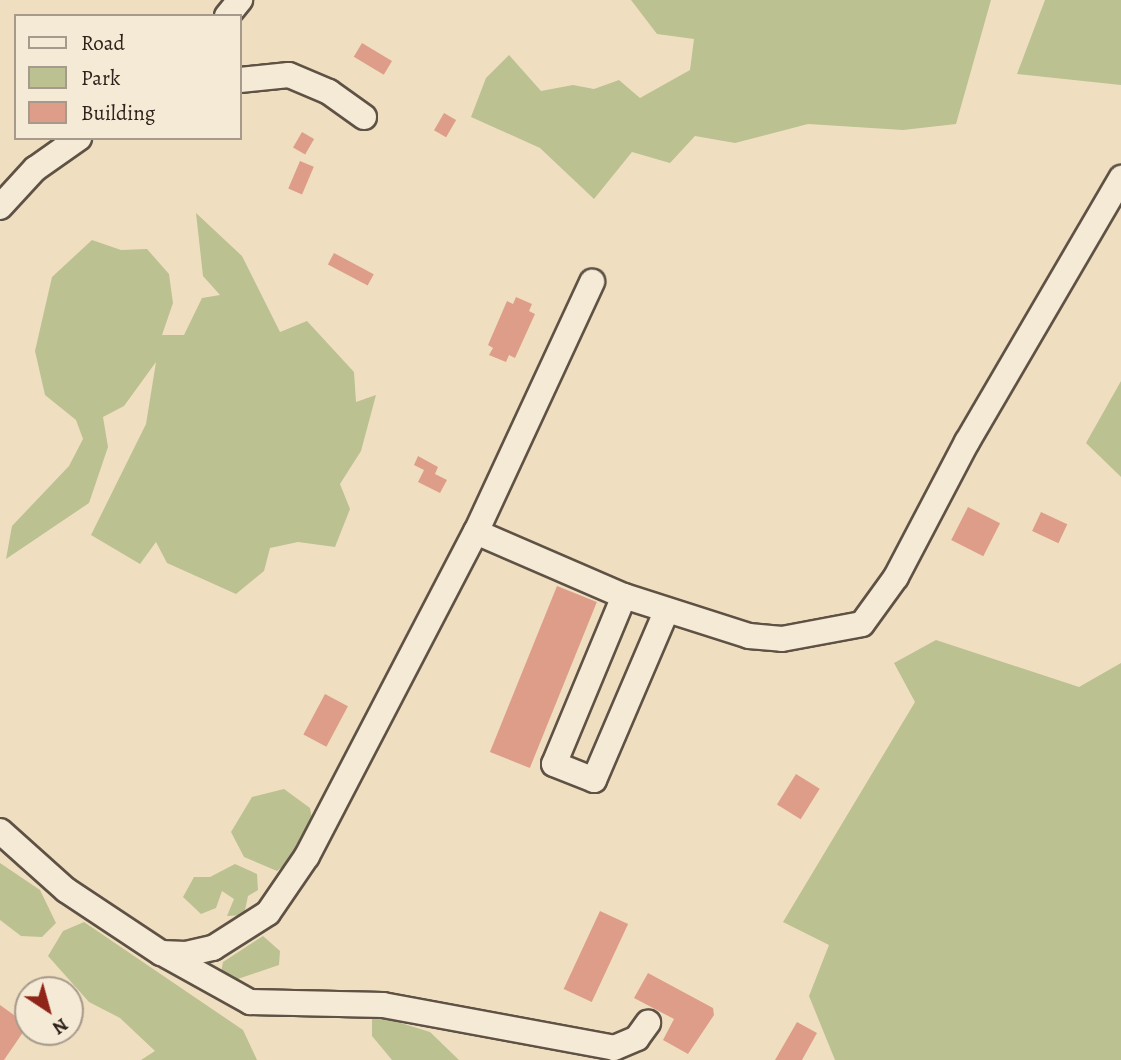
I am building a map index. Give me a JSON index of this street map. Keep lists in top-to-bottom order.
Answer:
{
  "legend": ["Road", "Park", "Building"],
  "north": "bottom right"
}
